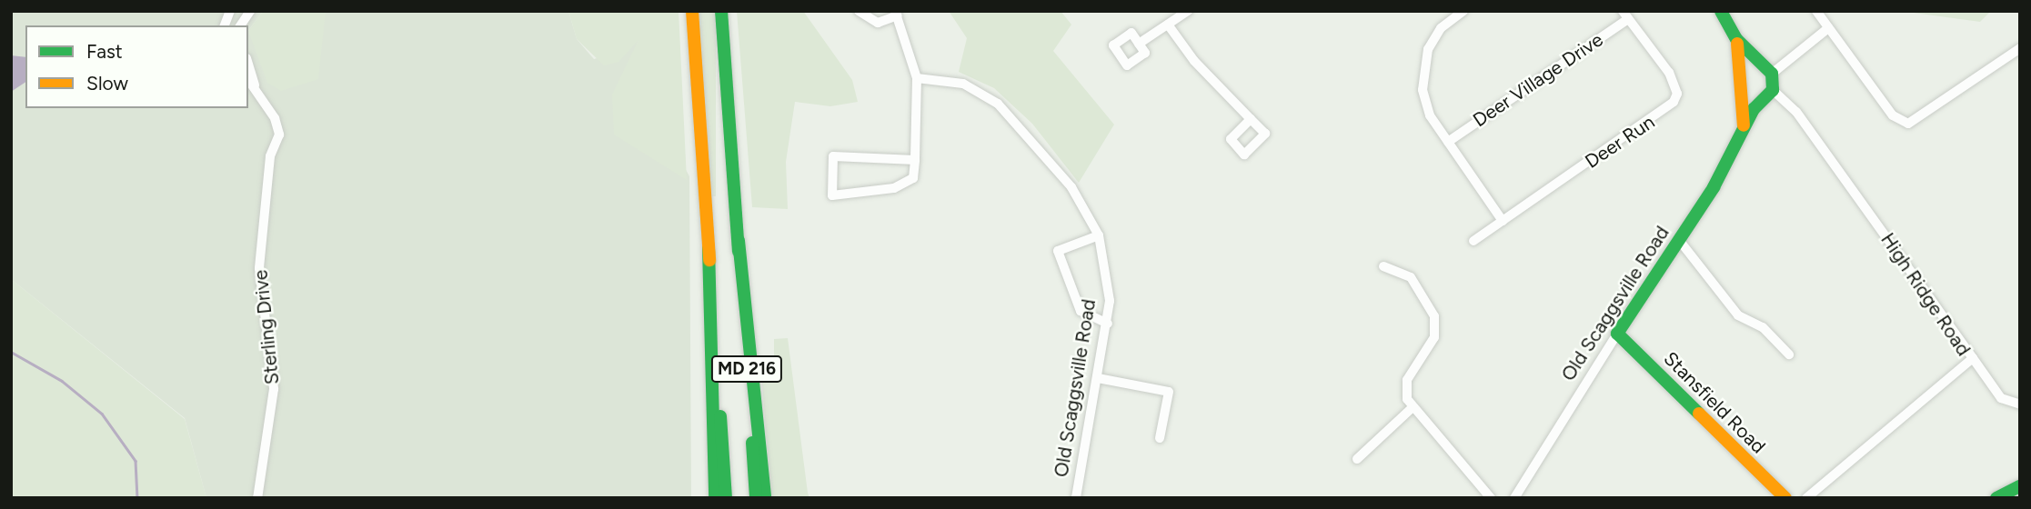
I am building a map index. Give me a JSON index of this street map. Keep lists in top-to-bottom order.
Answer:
{
  "streets": {
    "main road": ["Old Scaggsville Road", "MD 216", "Stansfield Road"],
    "street": [
      "Deer Village Drive",
      "Deer Run",
      "High Ridge Road",
      "Sterling Drive"
    ]
  },
  "crossings": [
    ["Deer Village Drive", "Deer Run"],
    ["High Ridge Road", "Old Scaggsville Road"],
    ["Old Scaggsville Road", "Stansfield Road"]
  ],
  "legend": ["Fast", "Slow"]
}
